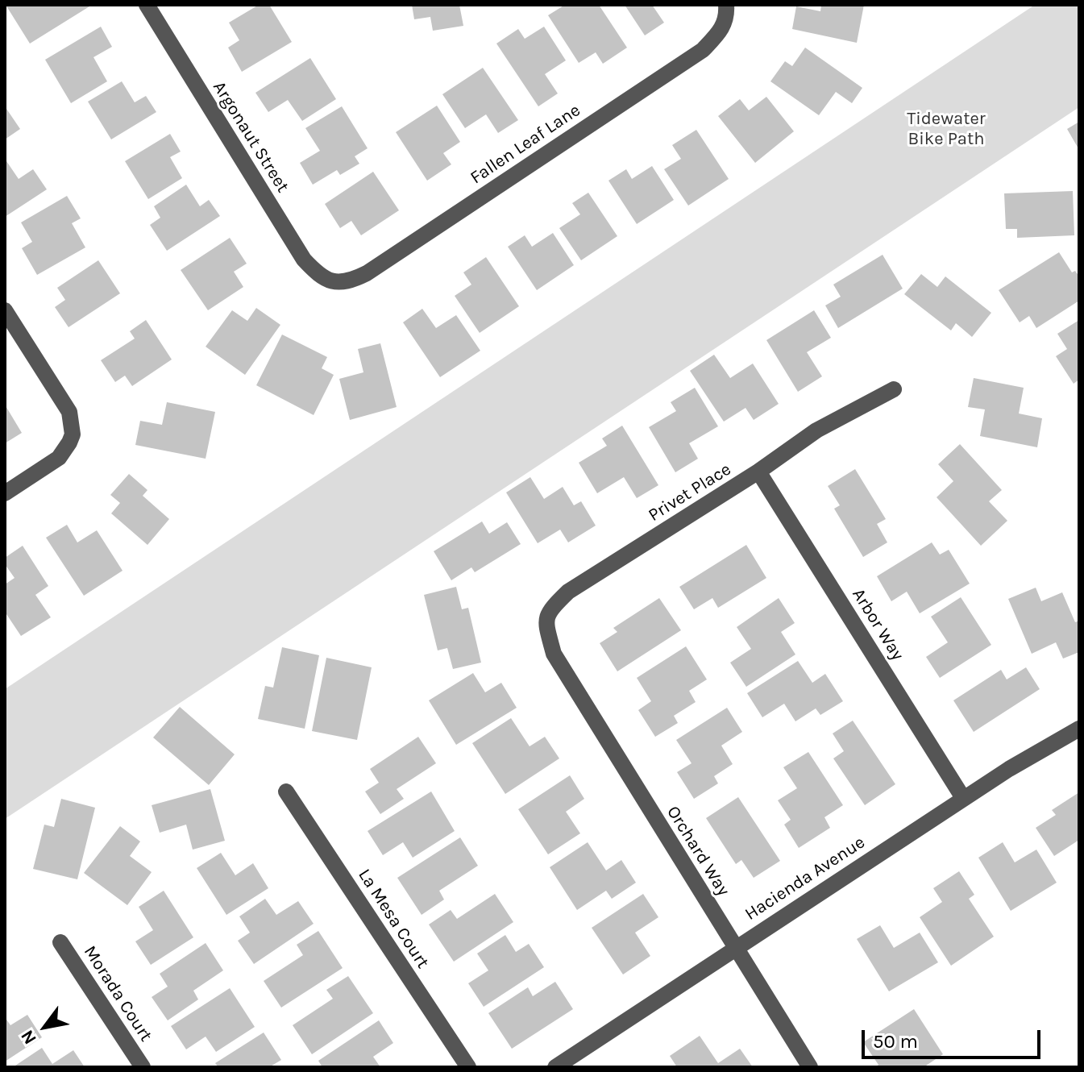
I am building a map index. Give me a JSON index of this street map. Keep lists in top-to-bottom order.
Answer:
{
  "streets": {
    "street": [
      "Argonaut Street",
      "Fallen Leaf Lane",
      "Privet Place",
      "Arbor Way",
      "Orchard Way",
      "Hacienda Avenue",
      "La Mesa Court",
      "Morada Court"
    ]
  },
  "crossings": [
    ["Argonaut Street", "Fallen Leaf Lane"],
    ["Privet Place", "Arbor Way"],
    ["Privet Place", "Orchard Way"],
    ["Arbor Way", "Hacienda Avenue"],
    ["Orchard Way", "Hacienda Avenue"]
  ],
  "parks": ["Tidewater Bike Path"],
  "scale_bar": "50 m",
  "north": "bottom left"
}
